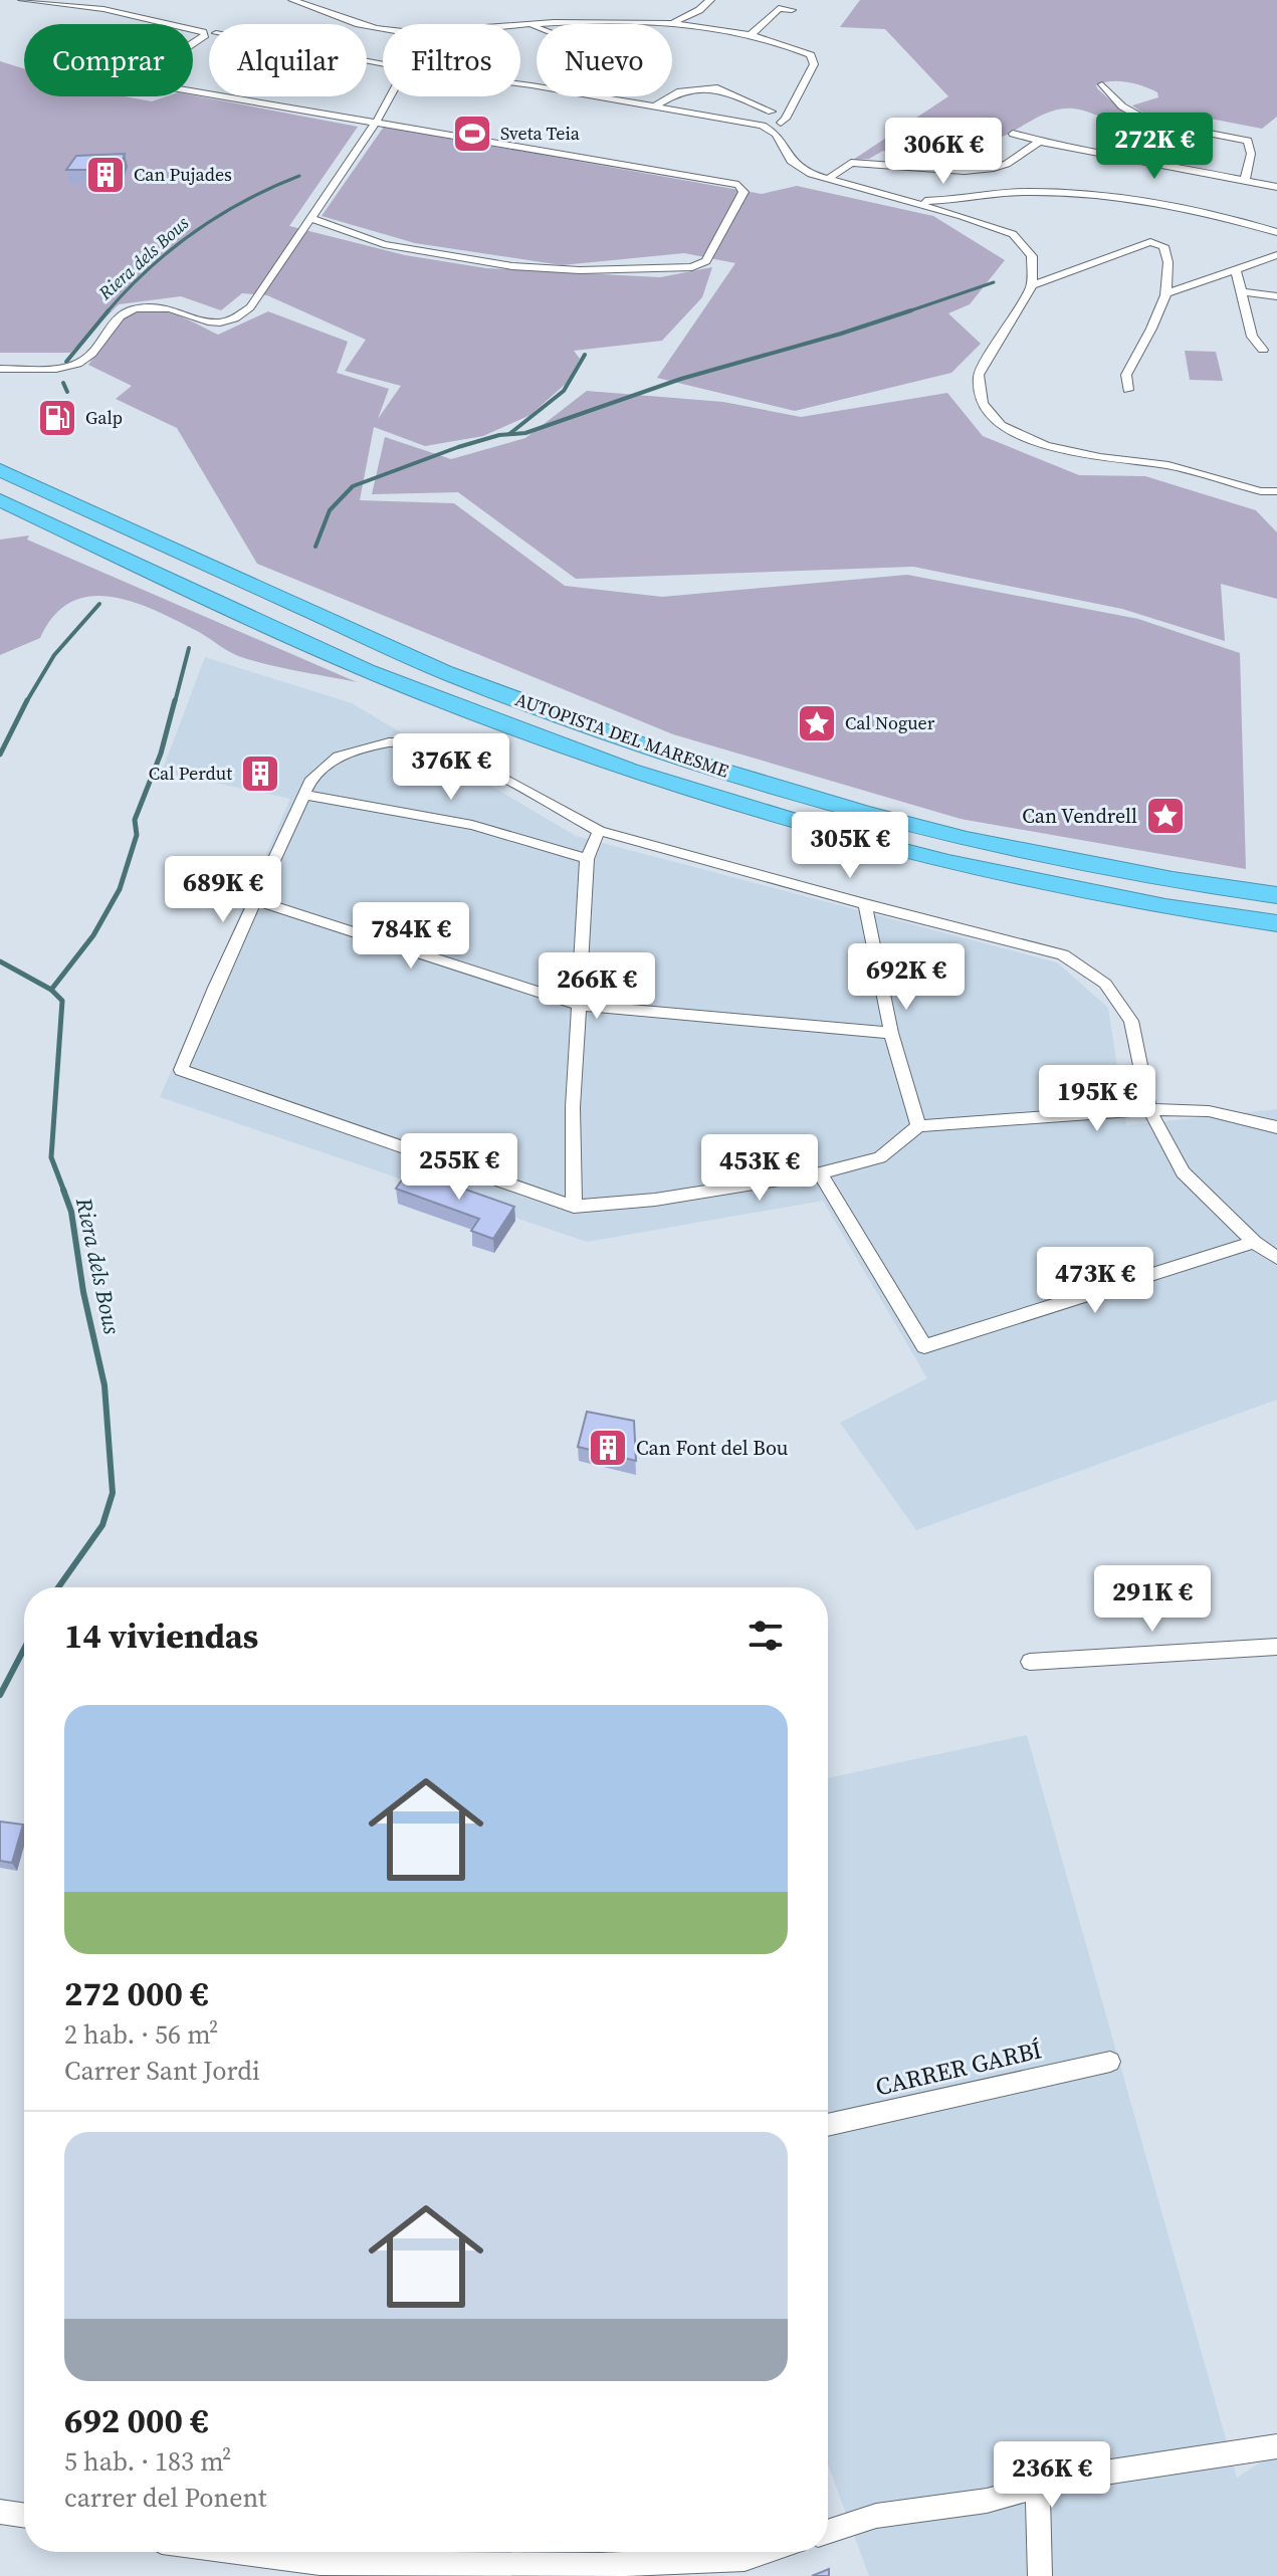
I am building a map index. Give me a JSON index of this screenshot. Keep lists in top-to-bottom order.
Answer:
{
  "streets": {
    "highway": ["AUTOPISTA DEL MARESME"],
    "street": ["CARRER GARBÍ"]
  },
  "water": ["Riera dels Bous"],
  "places": {
    "sports": ["Sveta Teia"],
    "building": ["Can Pujades", "Cal Perdut", "Can Font del Bou"],
    "fuel station": ["Galp"],
    "place": ["Cal Noguer", "Can Vendrell"]
  },
  "page": {
    "chip": [
      "Comprar",
      "Alquilar",
      "Filtros",
      "Nuevo"
    ],
    "price": [
      "272K €",
      "306K €",
      "376K €",
      "305K €",
      "689K €",
      "784K €",
      "692K €",
      "266K €",
      "195K €",
      "255K €",
      "453K €",
      "473K €",
      "291K €",
      "236K €"
    ],
    "heading": "14 viviendas",
    "list": [
      {
        "name": "272 000 €",
        "note": "2 hab. · 56 m² · Carrer Sant Jordi"
      },
      {
        "name": "692 000 €",
        "note": "5 hab. · 183 m² · carrer del Ponent"
      }
    ]
  }
}
